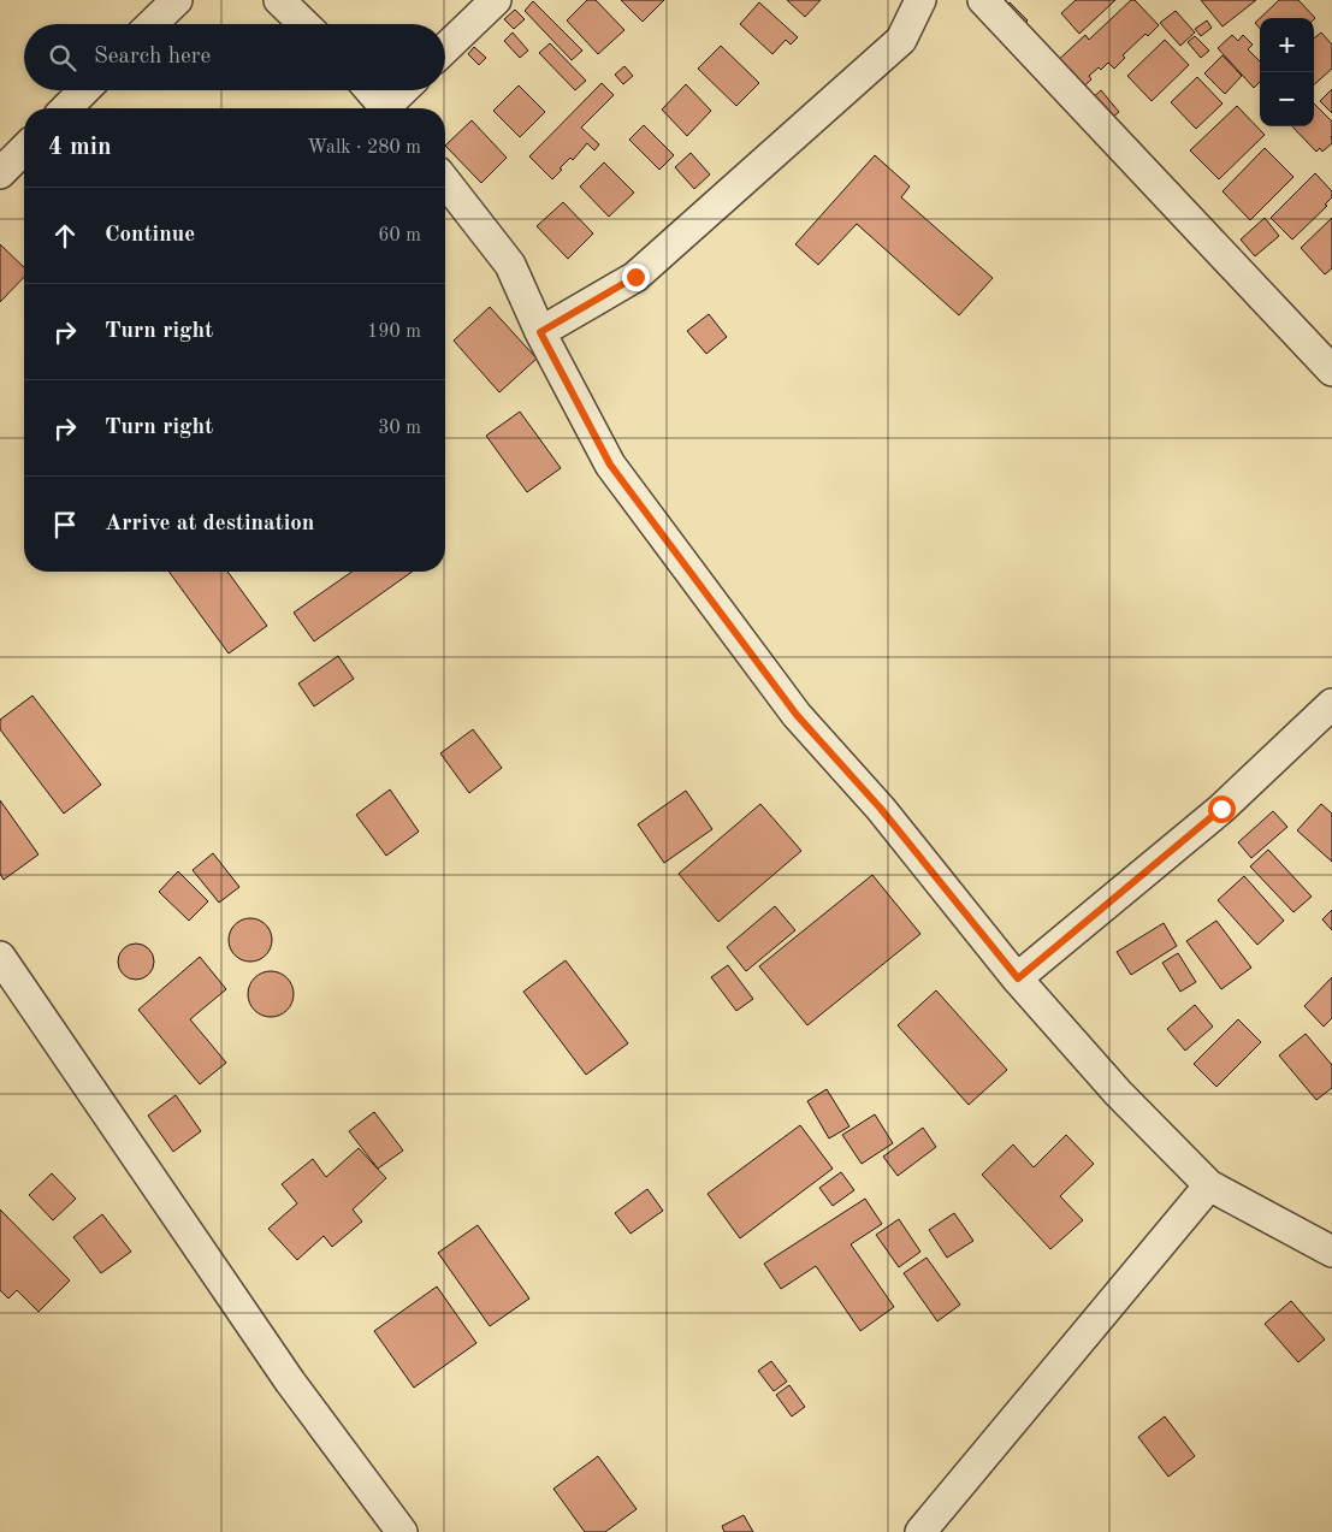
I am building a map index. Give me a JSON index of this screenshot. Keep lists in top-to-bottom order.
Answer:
{
  "page": {
    "map_buttons": ["+", "−"],
    "search": "Search here",
    "heading": ["4 min", "Walk · 280 m"],
    "list": [
      ["Continue", "60 m"],
      ["Turn right", "190 m"],
      ["Turn right", "30 m"],
      "Arrive at destination"
    ]
  }
}
